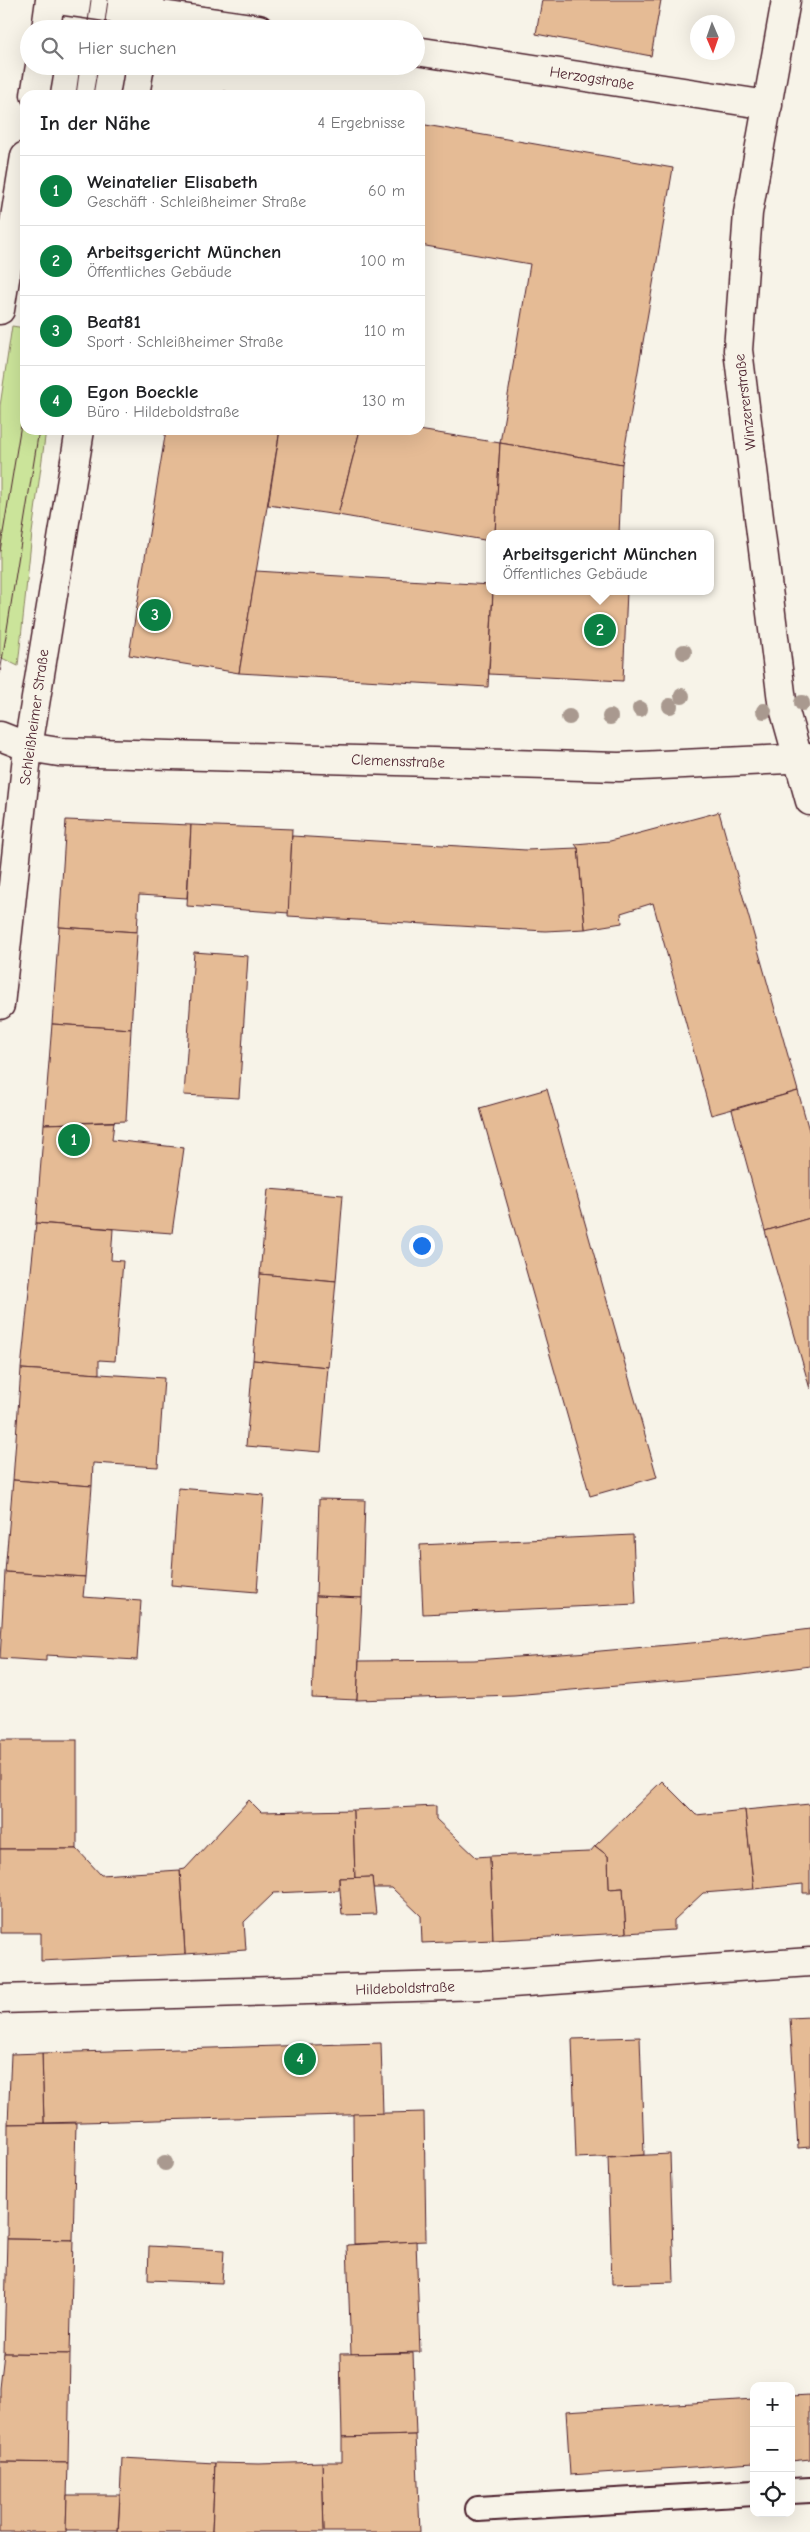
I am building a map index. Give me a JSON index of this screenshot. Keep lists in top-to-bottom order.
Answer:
{
  "streets": {
    "street": [
      "Herzogstraße",
      "Winzererstraße",
      "Schleißheimer Straße",
      "Clemensstraße",
      "Hildeboldstraße"
    ]
  },
  "crossings": [
    ["Herzogstraße", "Winzererstraße"],
    ["Winzererstraße", "Clemensstraße"],
    ["Schleißheimer Straße", "Clemensstraße"]
  ],
  "north": "bottom",
  "page": {
    "search": "Hier suchen",
    "heading": ["In der Nähe", "4 Ergebnisse"],
    "list": [
      {
        "mark": "1",
        "name": "Weinatelier Elisabeth",
        "note": "Geschäft · Schleißheimer Straße",
        "value": "60 m"
      },
      {
        "mark": "2",
        "name": "Arbeitsgericht München",
        "note": "Öffentliches Gebäude",
        "value": "100 m"
      },
      {
        "mark": "3",
        "name": "Beat81",
        "note": "Sport · Schleißheimer Straße",
        "value": "110 m"
      },
      {
        "mark": "4",
        "name": "Egon Boeckle",
        "note": "Büro · Hildeboldstraße",
        "value": "130 m"
      }
    ],
    "popup": ["Arbeitsgericht München", "Öffentliches Gebäude"],
    "pins": [
      "3",
      "2",
      "1",
      "4"
    ],
    "map_buttons": ["+", "−"]
  }
}
